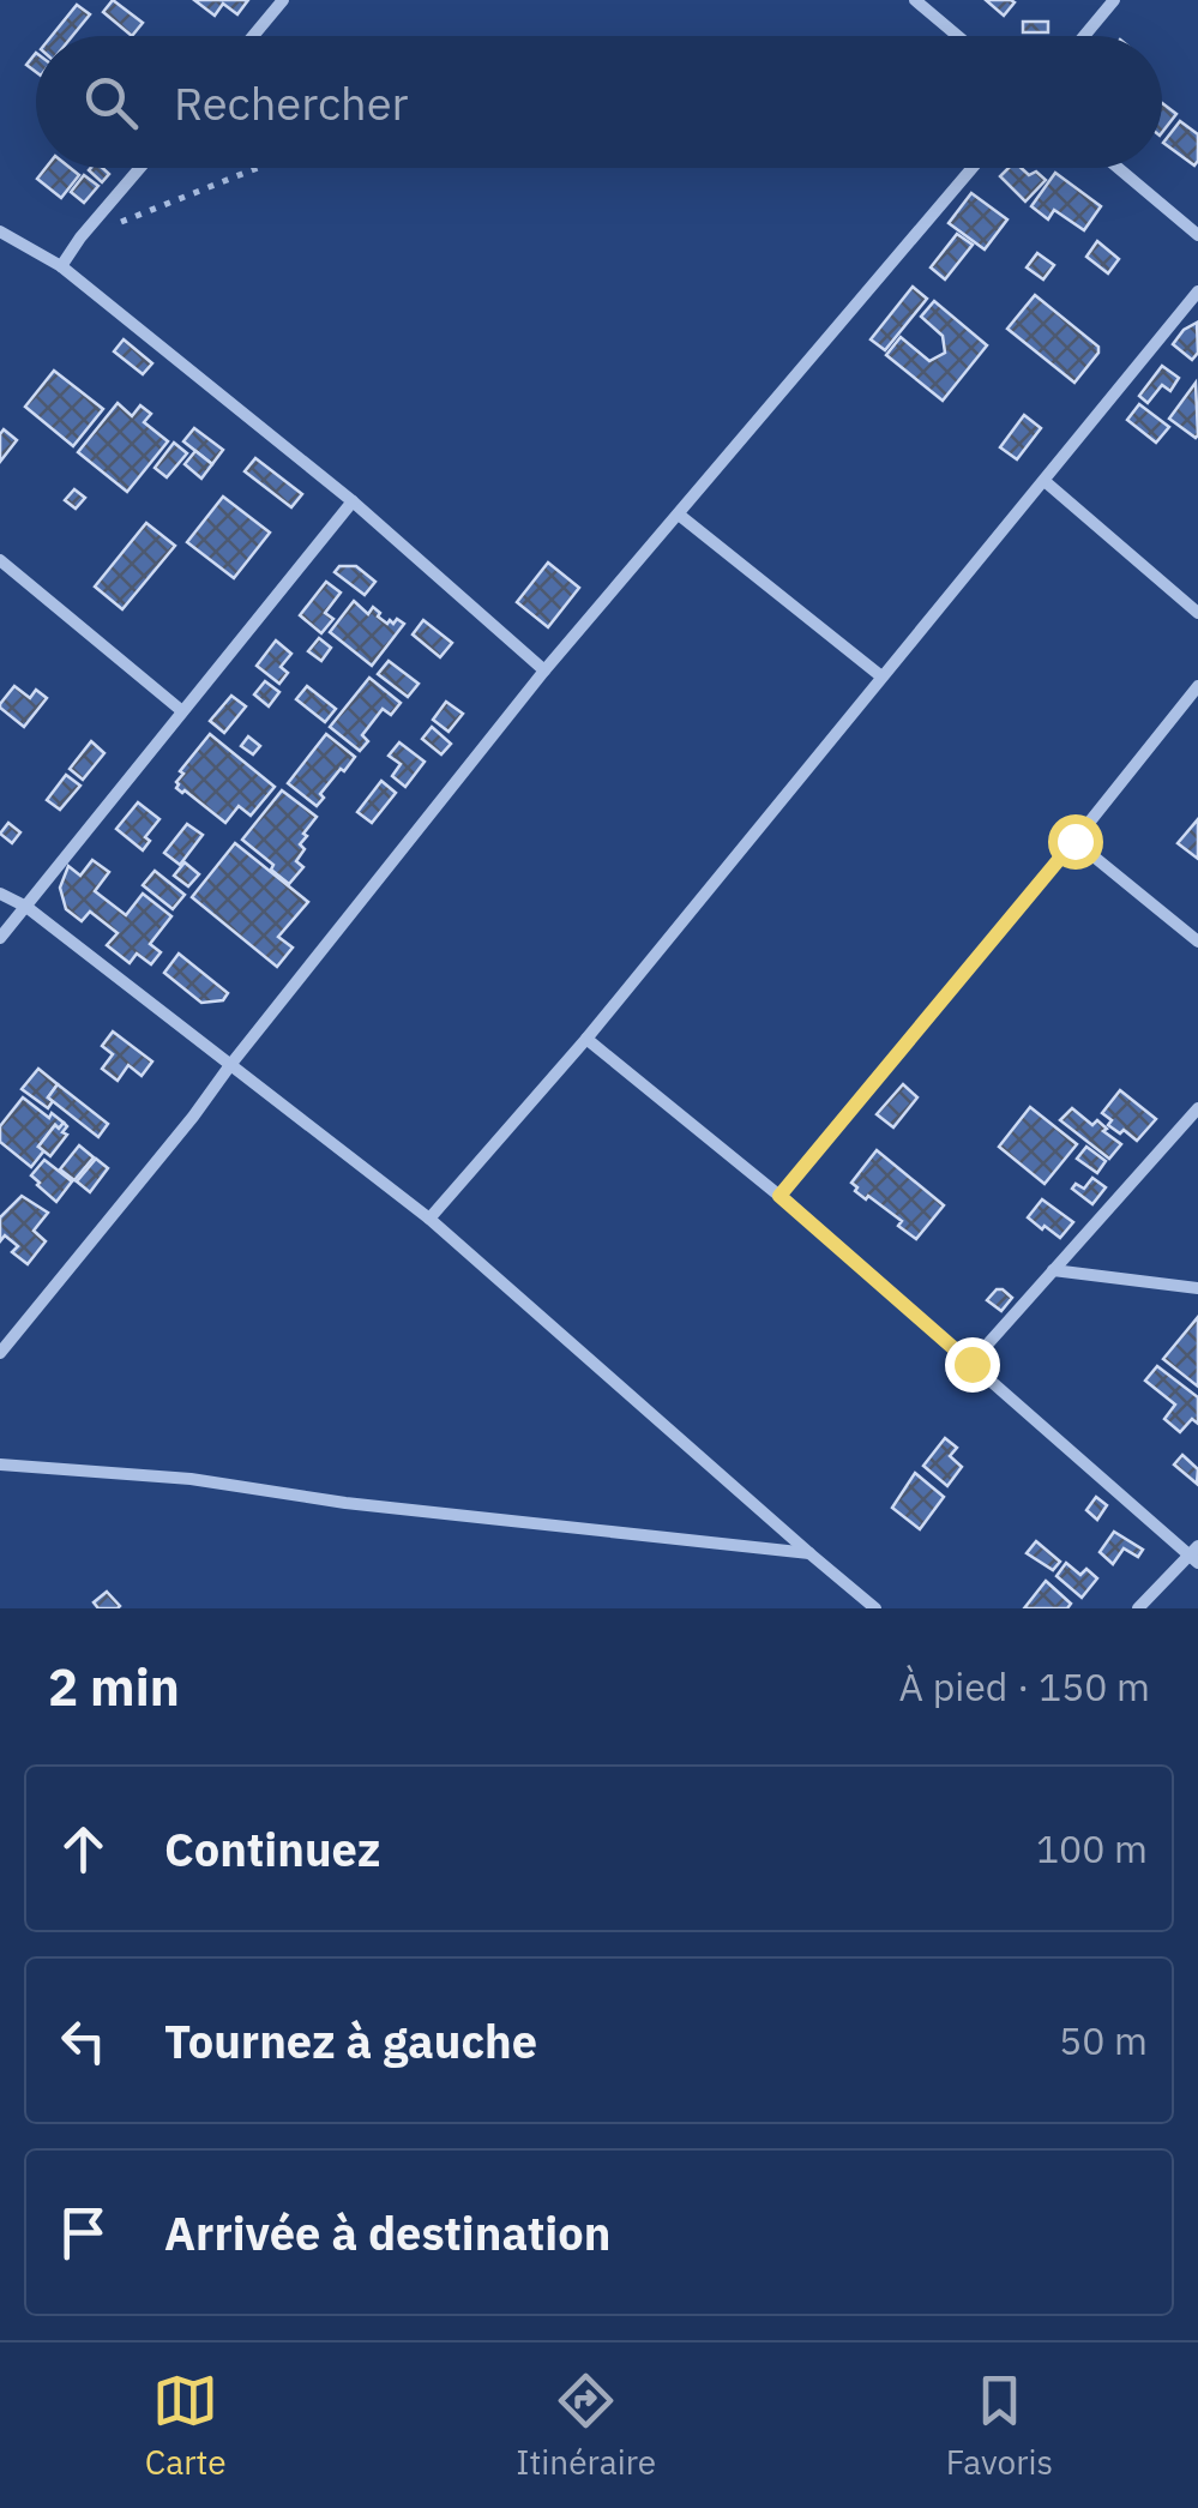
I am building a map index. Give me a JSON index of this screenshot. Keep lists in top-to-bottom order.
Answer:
{
  "page": {
    "search": "Rechercher",
    "heading": ["2 min", "À pied · 150 m"],
    "list": [
      ["Continuez", "100 m"],
      ["Tournez à gauche", "50 m"],
      "Arrivée à destination"
    ],
    "nav": ["Carte", "Itinéraire", "Favoris"]
  }
}
